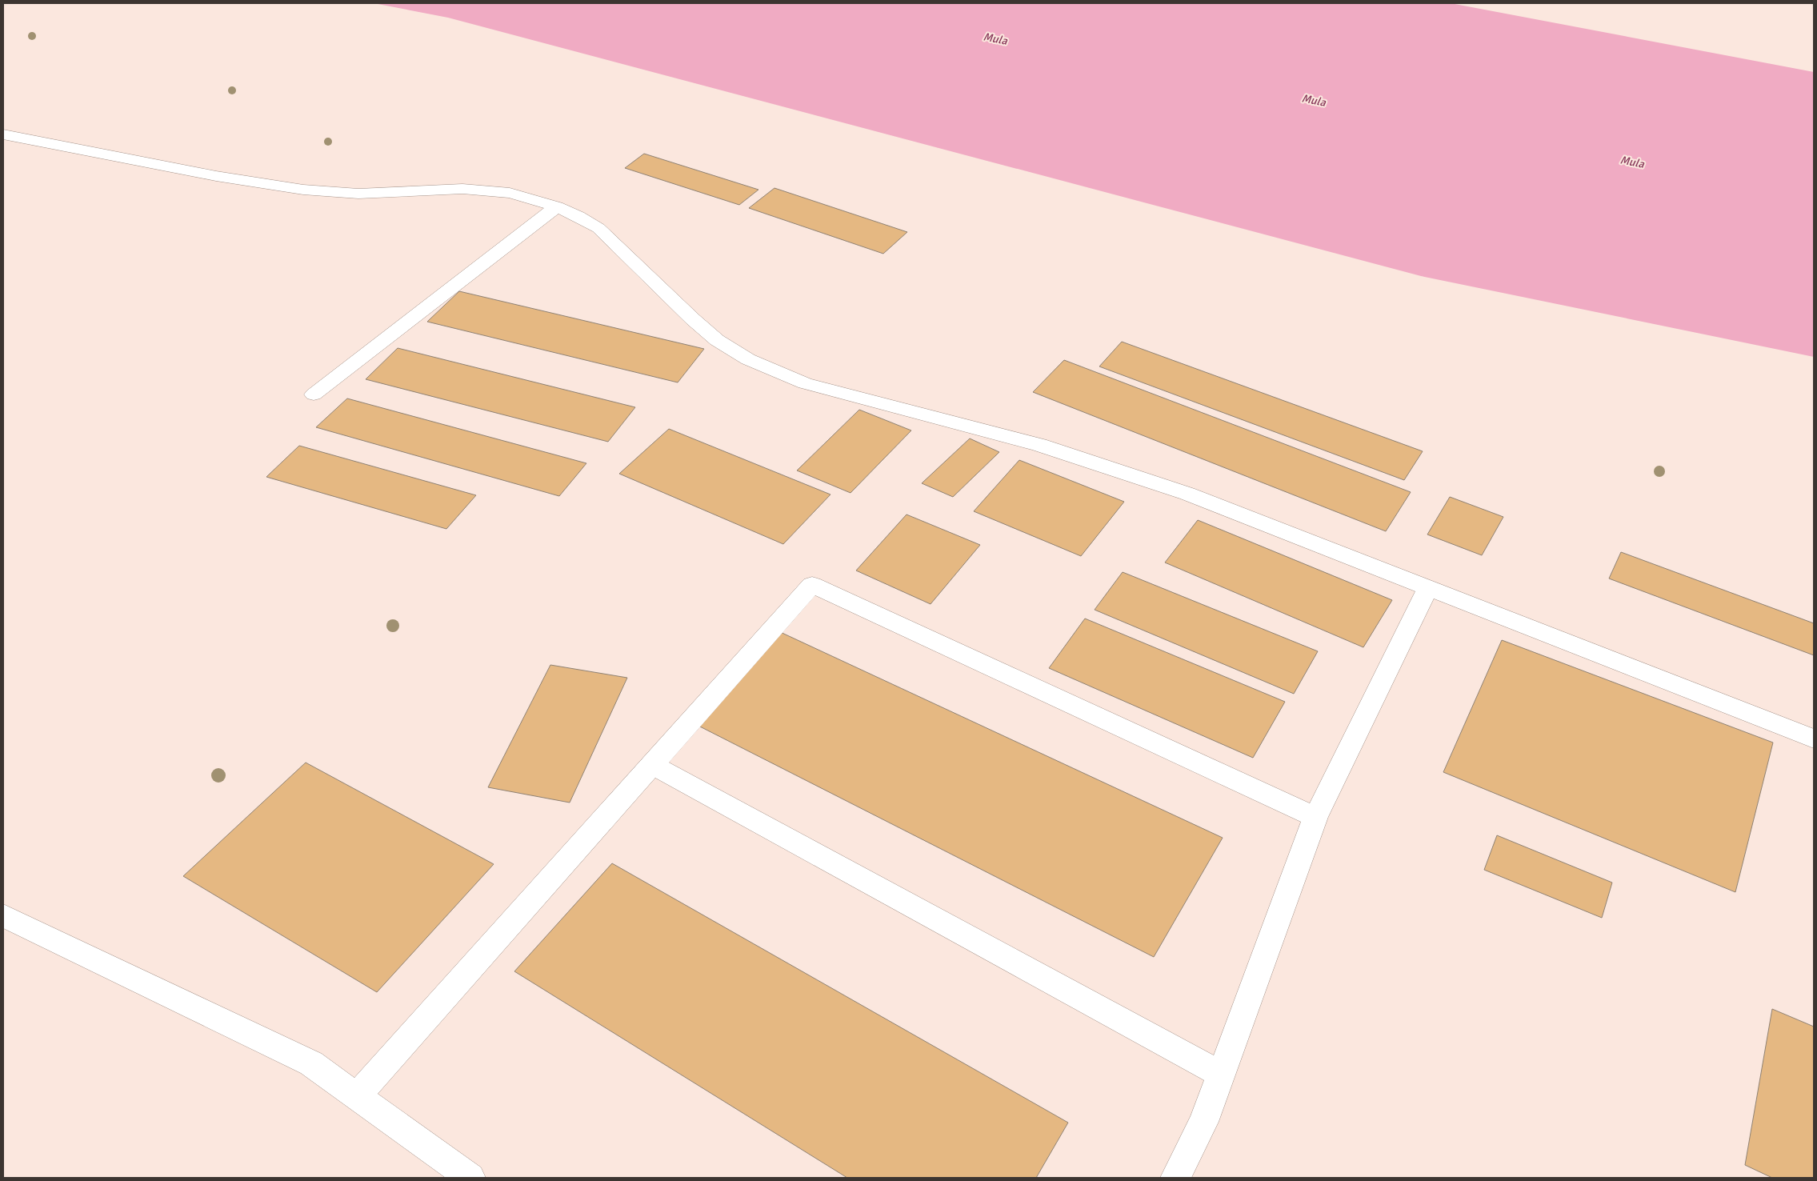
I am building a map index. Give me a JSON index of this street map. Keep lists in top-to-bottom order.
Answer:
{
  "water": ["Mula"]
}
